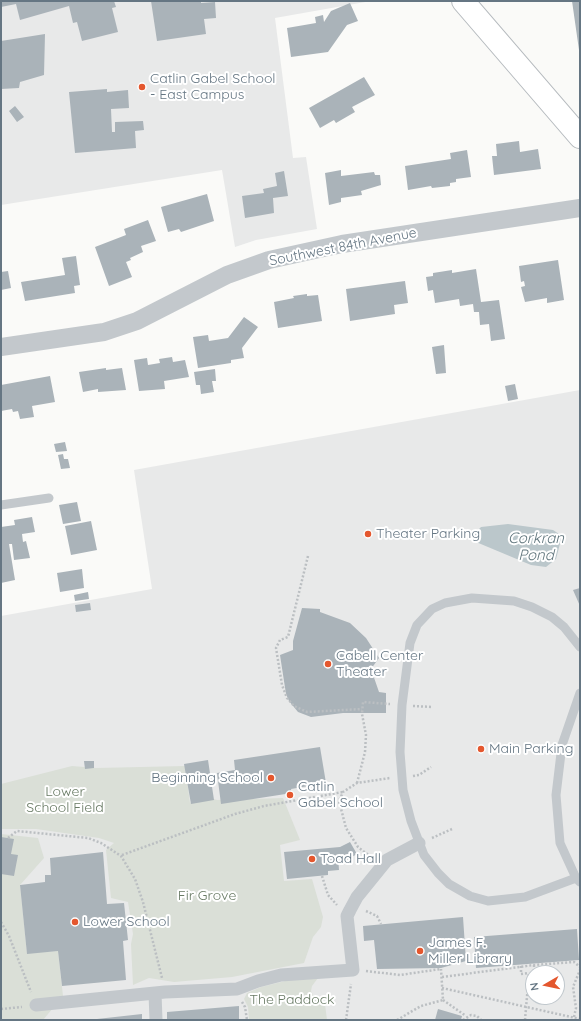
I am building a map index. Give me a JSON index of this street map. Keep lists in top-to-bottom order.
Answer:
{
  "streets": {
    "street": ["Southwest 84th Avenue"]
  },
  "water": ["Corkran Pond"],
  "parks": ["Lower School Field", "Fir Grove", "The Paddock"],
  "places": [
    "Catlin Gabel School - East Campus",
    "Theater Parking",
    "Cabell Center Theater",
    "Main Parking",
    "Beginning School",
    "Catlin Gabel School",
    "Toad Hall",
    "Lower School",
    "James F. Miller Library"
  ],
  "north": "left"
}
